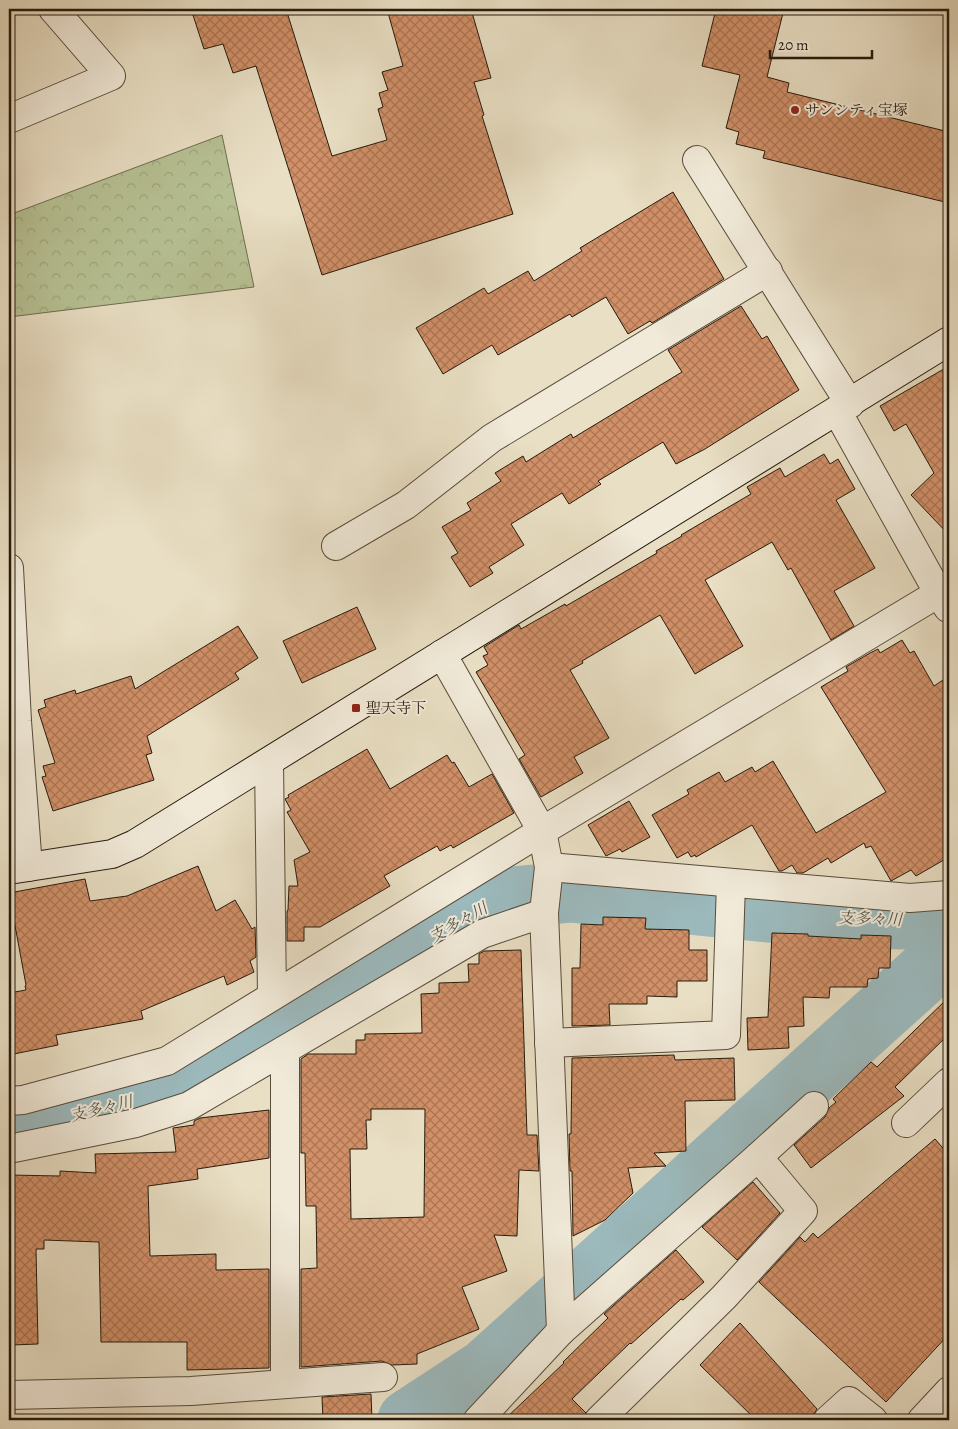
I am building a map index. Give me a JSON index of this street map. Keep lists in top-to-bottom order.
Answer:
{
  "water": ["支多々川"],
  "places": {
    "other": ["サンシティ宝塚"],
    "transit": ["聖天寺下"]
  },
  "scale_bar": "20 m"
}
